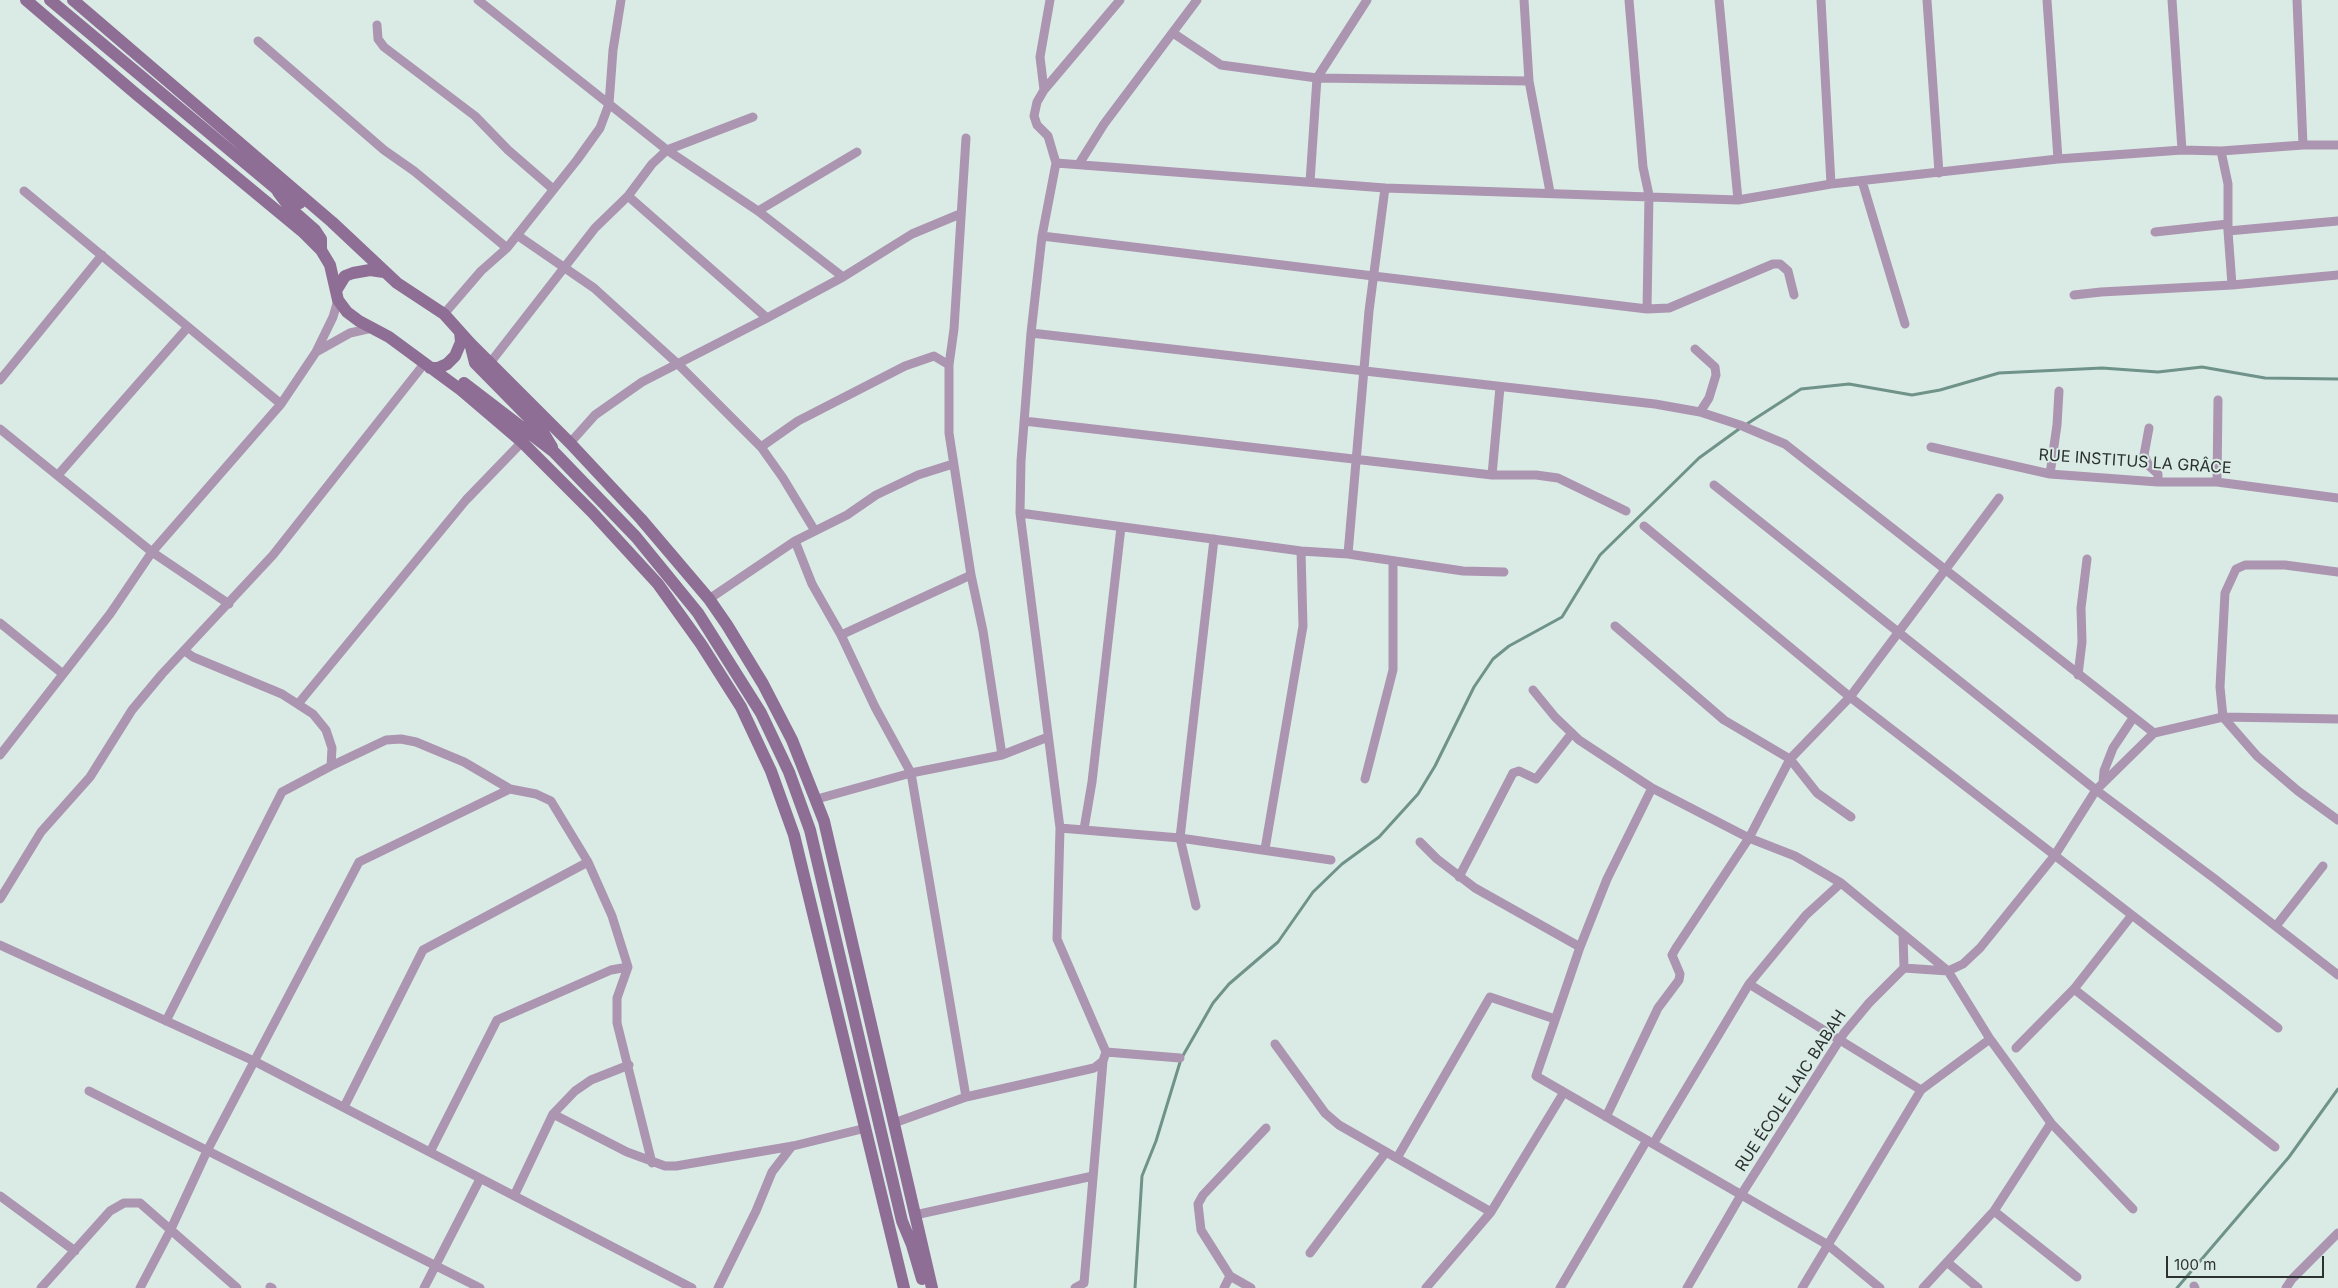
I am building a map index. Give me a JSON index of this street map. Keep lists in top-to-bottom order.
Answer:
{
  "streets": {
    "street": ["RUE INSTITUS LA GRÂCE", "RUE ÉCOLE LAIC BABAH"]
  },
  "scale_bar": "100 m"
}
